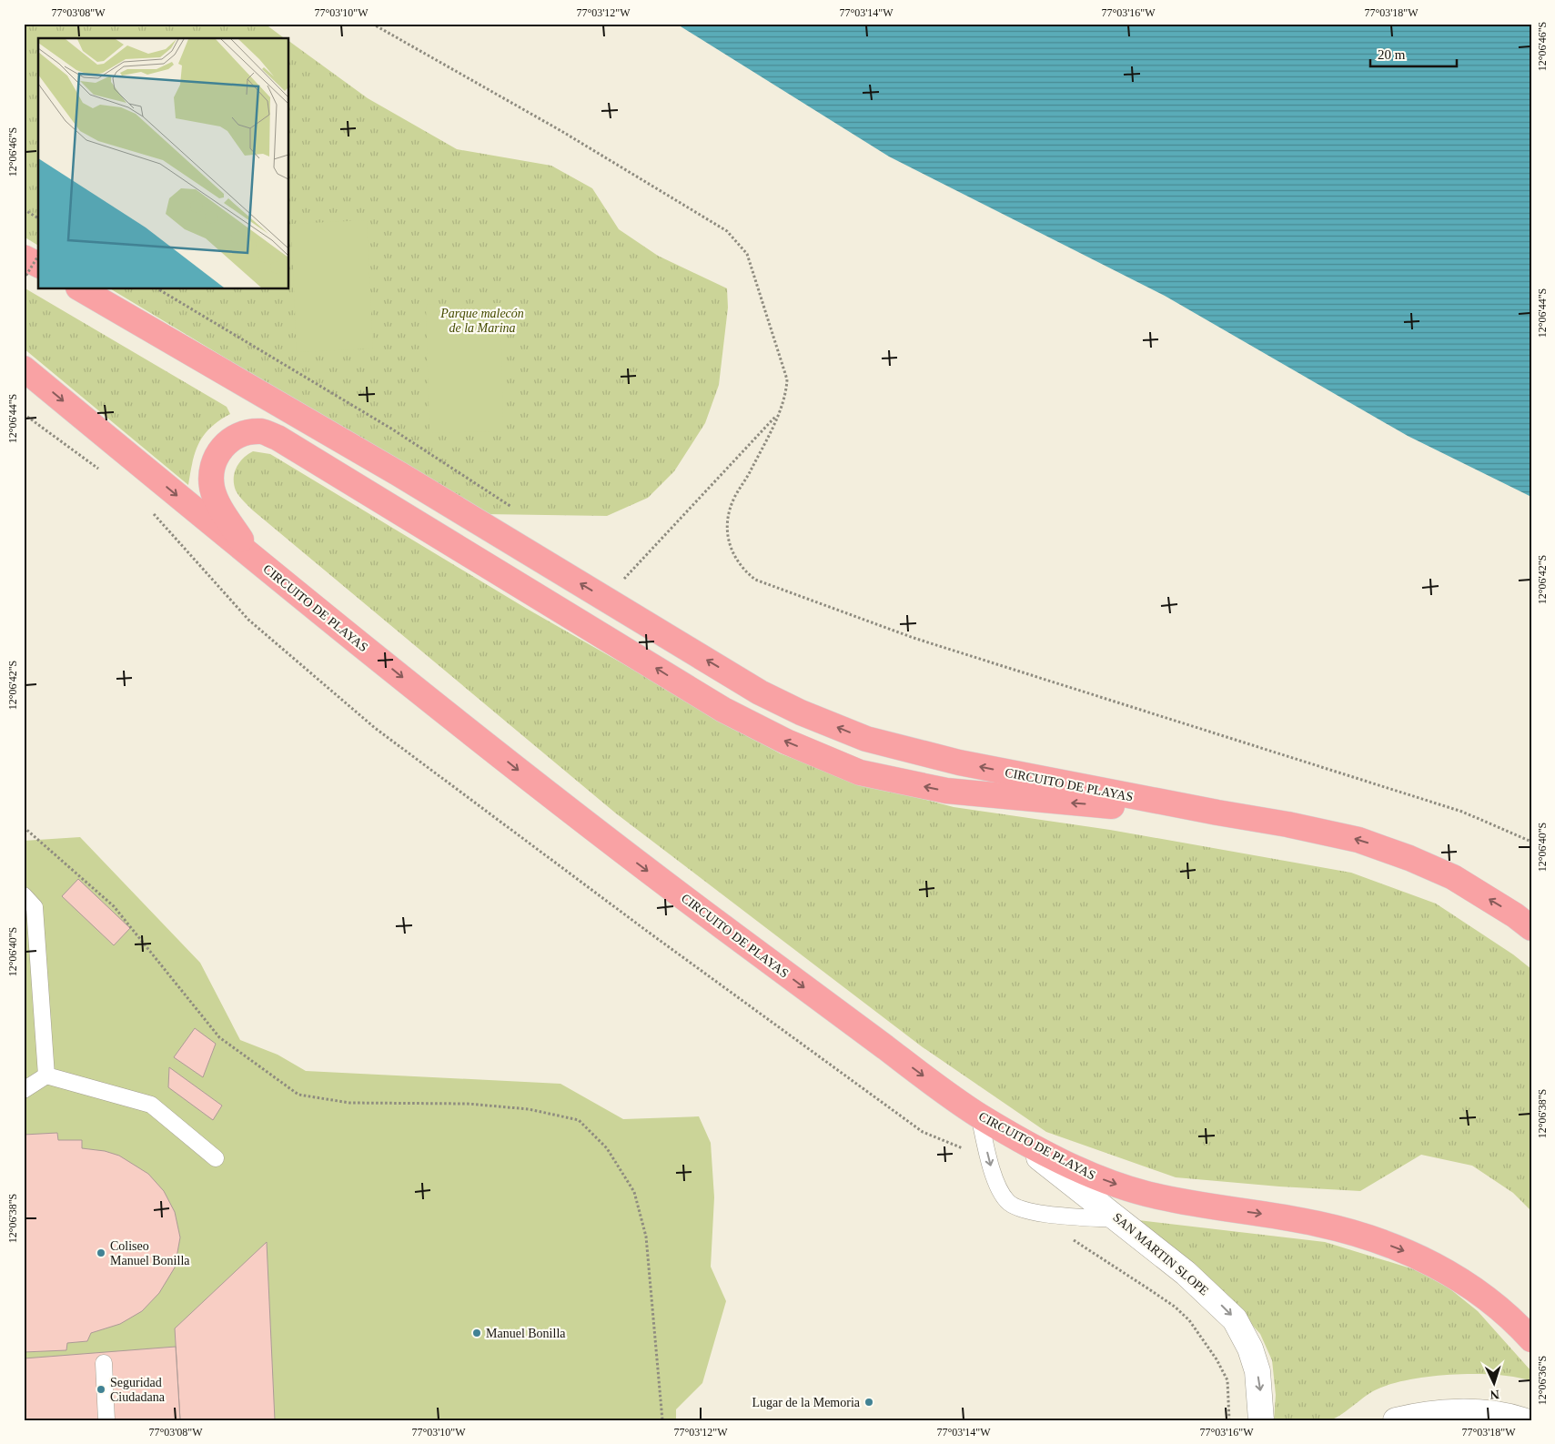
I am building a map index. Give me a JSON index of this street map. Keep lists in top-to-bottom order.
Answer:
{
  "streets": {
    "highway": ["CIRCUITO DE PLAYAS"],
    "main road": ["SAN MARTIN SLOPE"]
  },
  "crossings": [
    ["CIRCUITO DE PLAYAS", "SAN MARTIN SLOPE"]
  ],
  "one_way": ["SAN MARTIN SLOPE"],
  "parks": ["Parque malecón de la Marina"],
  "places": [
    "Coliseo Manuel Bonilla",
    "Manuel Bonilla",
    "Seguridad Ciudadana",
    "Lugar de la Memoria"
  ],
  "scale_bar": "20 m",
  "north": "bottom",
  "coordinates": [
    "77°03'08\"W",
    "77°03'10\"W",
    "77°03'12\"W",
    "77°03'14\"W",
    "77°03'16\"W",
    "77°03'18\"W",
    "12°06'46\"S",
    "12°06'44\"S",
    "12°06'42\"S",
    "12°06'40\"S",
    "12°06'38\"S",
    "12°06'36\"S"
  ]
}
